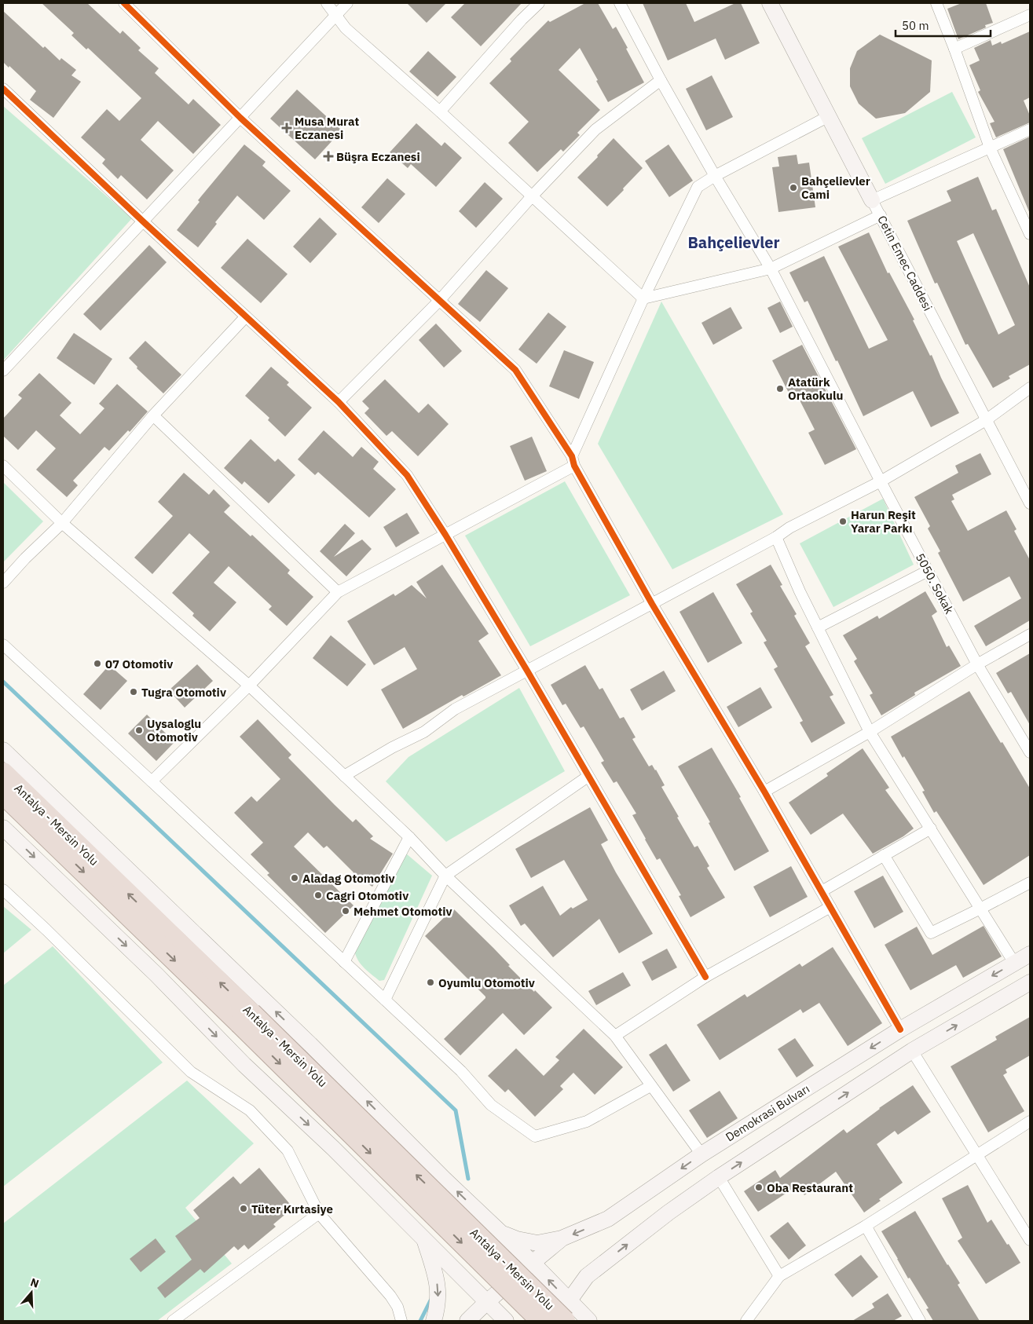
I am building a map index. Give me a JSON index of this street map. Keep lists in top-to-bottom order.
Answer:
{
  "streets": {
    "highway": ["Antalya - Mersin Yolu"],
    "street": ["Cetin Emec Caddesi", "5050. Sokak", "Demokrasi Bulvarı"]
  },
  "districts": ["Bahçelievler"],
  "places": {
    "health": ["Musa Murat Eczanesi", "Büşra Eczanesi"],
    "other": [
      "Bahçelievler Cami",
      "Atatürk Ortaokulu",
      "Harun Reşit Yarar Parkı",
      "07 Otomotiv",
      "Tugra Otomotiv",
      "Uysaloglu Otomotiv",
      "Aladag Otomotiv",
      "Cagri Otomotiv",
      "Mehmet Otomotiv",
      "Oyumlu Otomotiv",
      "Oba Restaurant",
      "Tüter Kırtasiye"
    ]
  },
  "scale_bar": "50 m",
  "north": "top"
}
